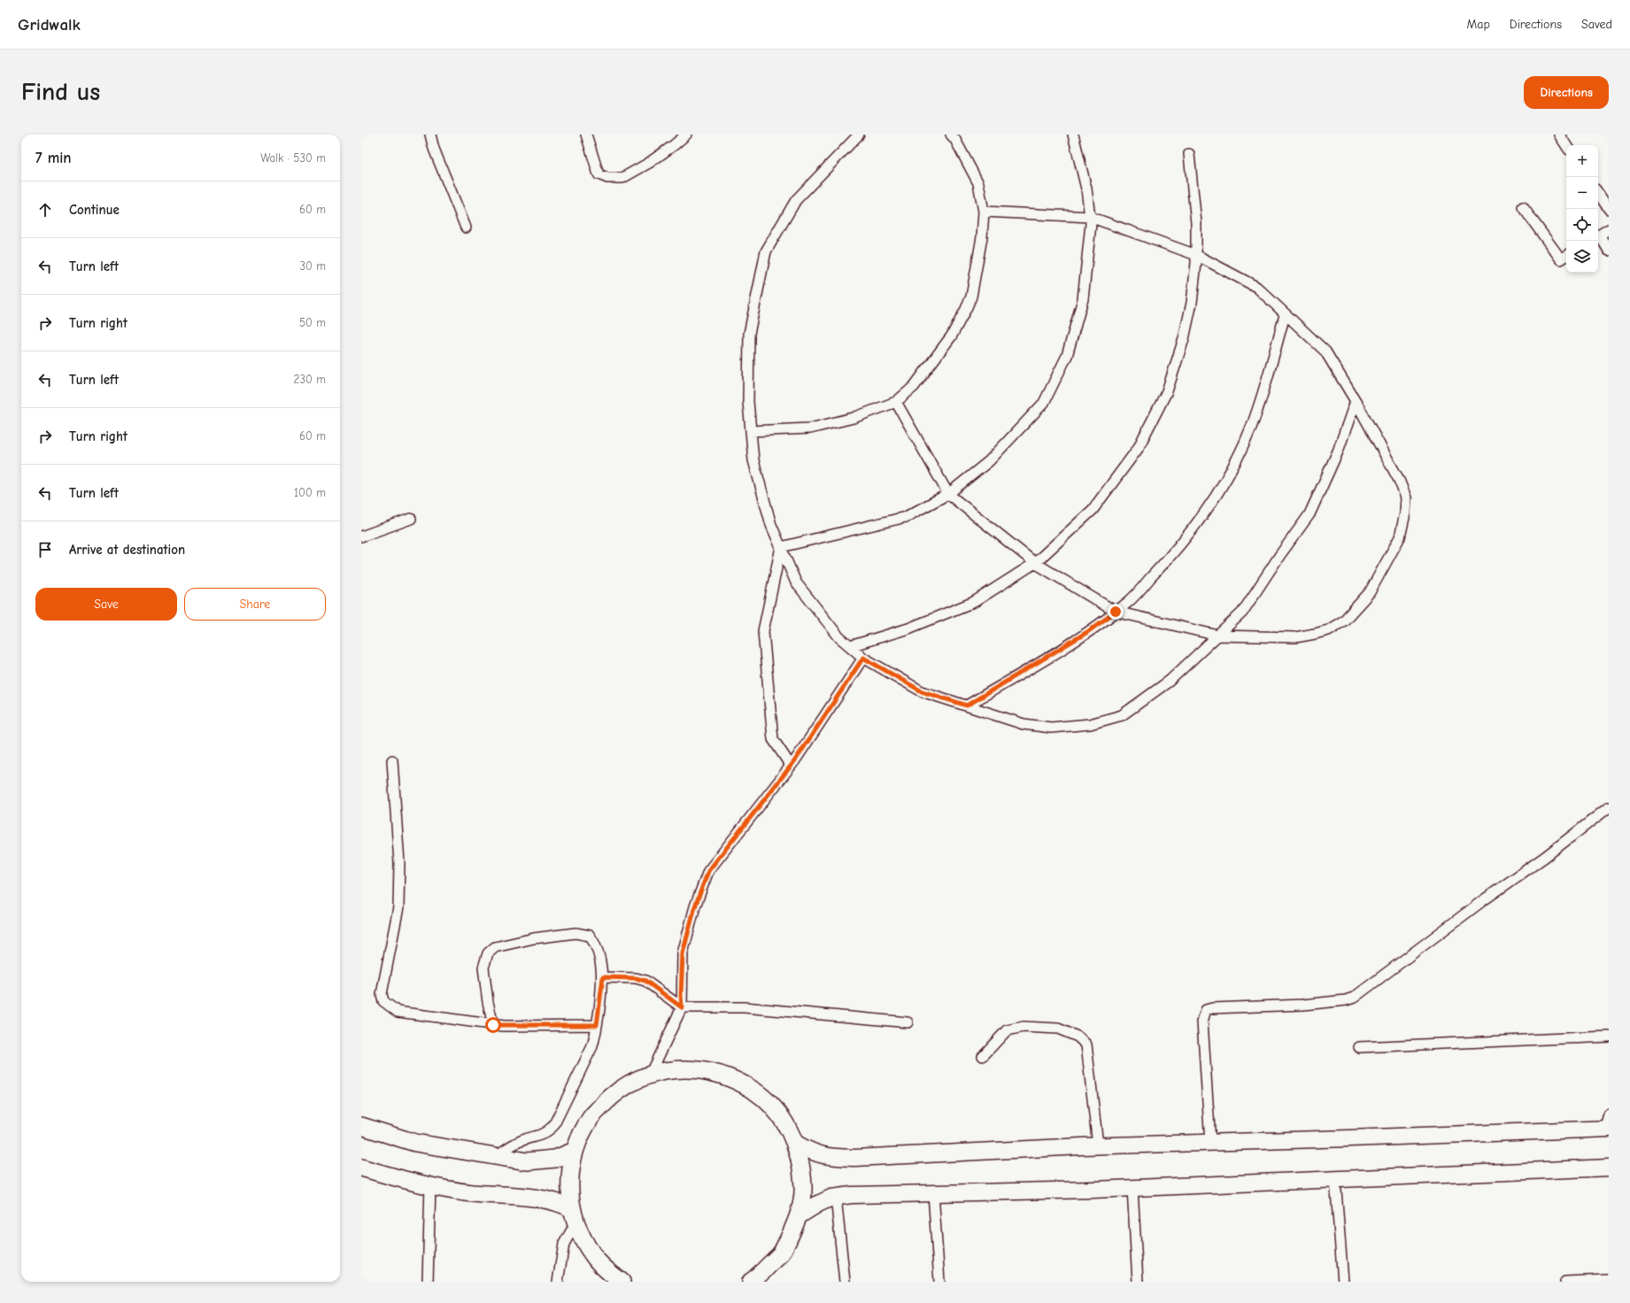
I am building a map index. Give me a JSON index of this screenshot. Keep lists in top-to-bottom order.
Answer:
{
  "page": {
    "header": "Gridwalk",
    "nav": ["Map", "Directions", "Saved"],
    "buttons": [
      "Directions",
      ["Save", "Share"]
    ],
    "title": "Find us",
    "heading": ["7 min", "Walk · 530 m"],
    "map_buttons": ["+", "−"],
    "list": [
      ["Continue", "60 m"],
      ["Turn left", "30 m"],
      ["Turn right", "50 m"],
      ["Turn left", "230 m"],
      ["Turn right", "60 m"],
      ["Turn left", "100 m"],
      "Arrive at destination"
    ]
  }
}
